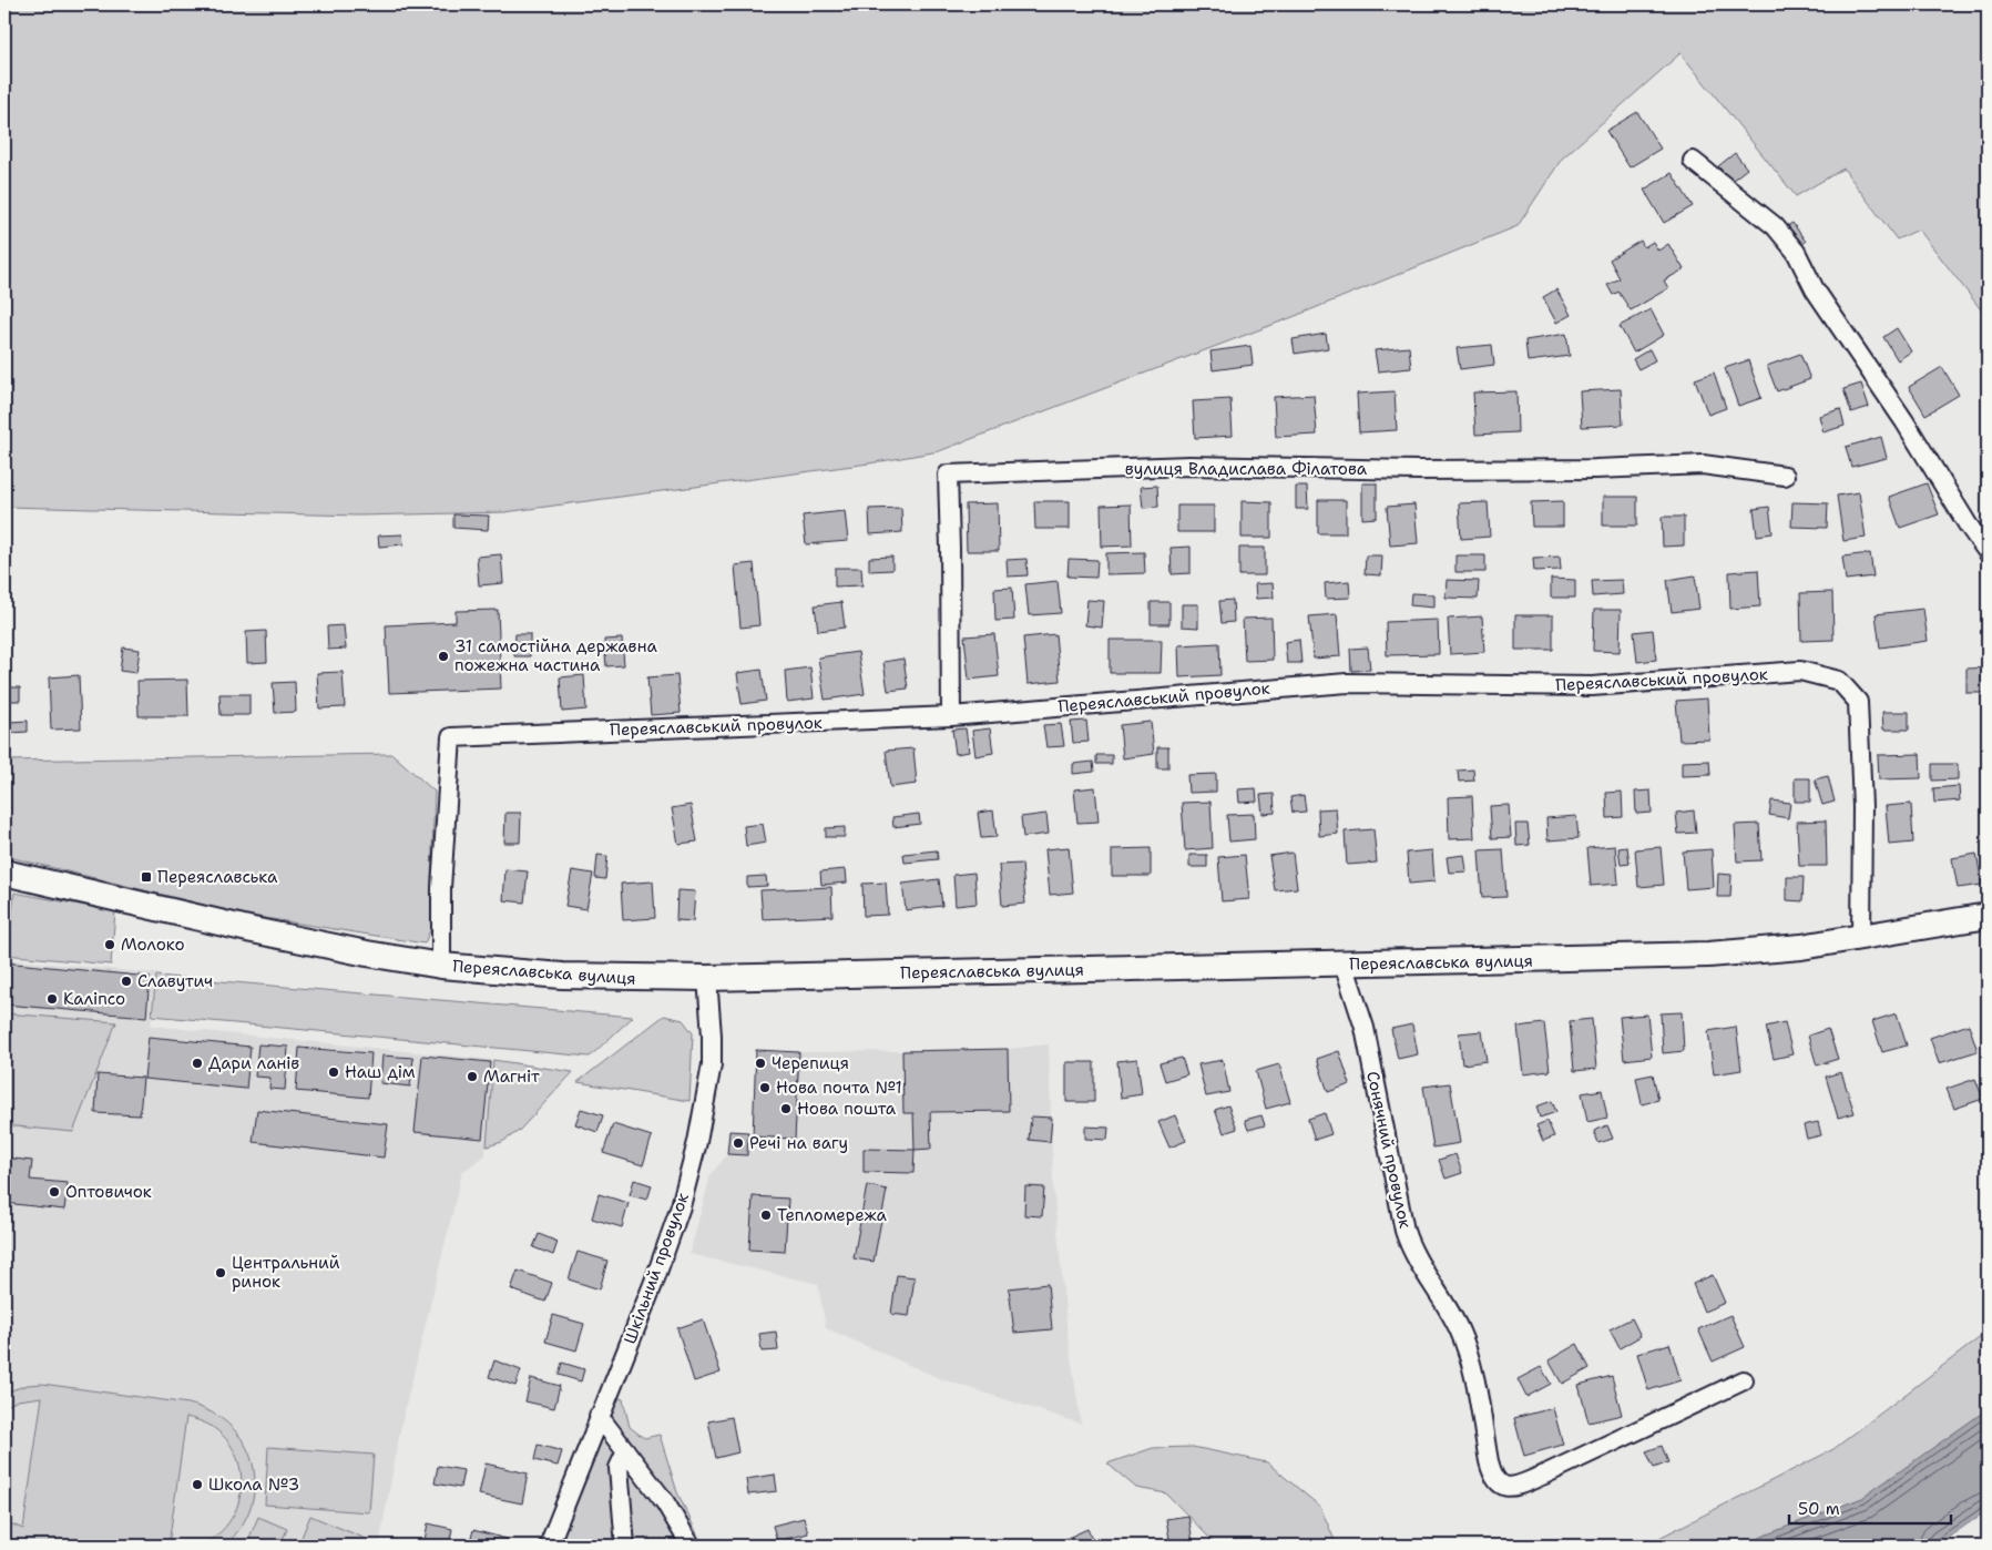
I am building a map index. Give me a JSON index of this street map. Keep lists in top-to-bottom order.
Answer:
{
  "streets": {
    "main road": ["Переяславська вулиця"],
    "street": [
      "вулиця Владислава Філатова",
      "Переяславський провулок",
      "Сонячний провулок",
      "Шкільний провулок"
    ]
  },
  "crossings": [
    ["вулиця Владислава Філатова", "Переяславський провулок"],
    ["Переяславський провулок", "Переяславська вулиця"],
    ["Переяславська вулиця", "Сонячний провулок"],
    ["Переяславська вулиця", "Шкільний провулок"]
  ],
  "places": {
    "other": [
      "31 самостійна державна пожежна частина",
      "Молоко",
      "Славутич",
      "Каліпсо",
      "Дари ланів",
      "Черепиця",
      "Наш дім",
      "Магніт",
      "Нова почта №1",
      "Нова пошта",
      "Речі на вагу",
      "Оптовичок",
      "Тепломережа",
      "Центральний ринок",
      "Школа №3"
    ],
    "transit": ["Переяславська"]
  },
  "scale_bar": "50 m"
}
